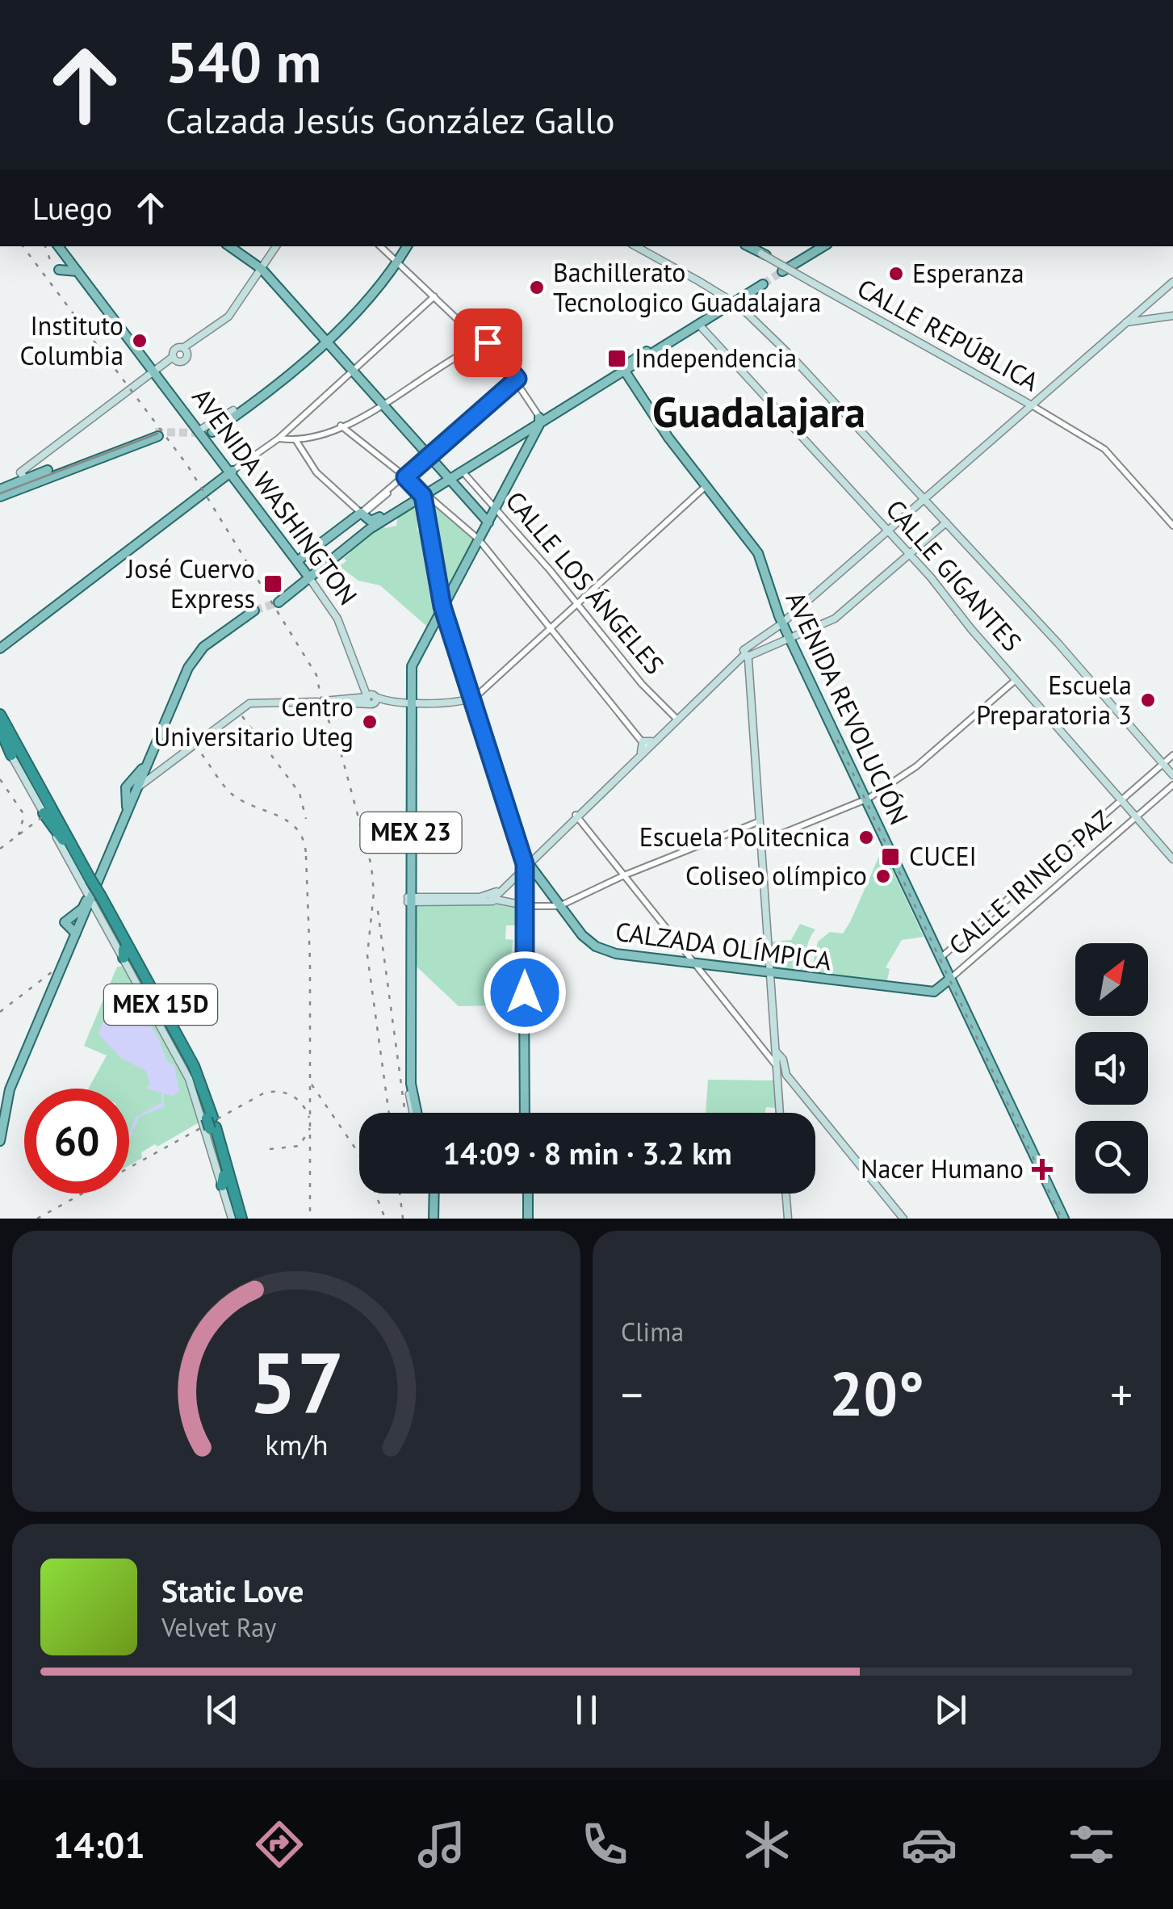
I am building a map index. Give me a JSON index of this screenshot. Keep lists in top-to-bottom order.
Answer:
{
  "streets": {
    "highway": ["MEX 15D"],
    "main road": [
      "CALLE REPÚBLICA",
      "AVENIDA WASHINGTON",
      "CALLE GIGANTES",
      "AVENIDA REVOLUCIÓN",
      "MEX 23",
      "CALZADA OLÍMPICA"
    ],
    "street": ["CALLE LOS ÁNGELES", "CALLE IRINEO PAZ"]
  },
  "crossings": [
    ["CALLE GIGANTES", "CALLE IRINEO PAZ"],
    ["CALLE LOS ÁNGELES", "MEX 23"],
    ["AVENIDA REVOLUCIÓN", "CALLE IRINEO PAZ"],
    ["AVENIDA REVOLUCIÓN", "CALZADA OLÍMPICA"],
    ["CALLE IRINEO PAZ", "CALZADA OLÍMPICA"]
  ],
  "districts": ["Guadalajara"],
  "places": {
    "other": [
      "Esperanza",
      "Bachillerato Tecnologico Guadalajara",
      "Instituto Columbia",
      "Escuela Preparatoria 3",
      "Centro Universitario Uteg",
      "Escuela Politecnica",
      "Coliseo olímpico"
    ],
    "transit": ["Independencia", "José Cuervo Express", "CUCEI"],
    "health": ["Nacer Humano"]
  },
  "north": "top right",
  "page": {
    "turn": ["540 m", "Calzada Jesús González Gallo"],
    "then": "Luego",
    "limit": "60",
    "trip": "14:09 · 8 min · 3.2 km",
    "tile": "Clima",
    "heat": ["−", "20°", "+"],
    "song": ["Static Love", "Velvet Ray"],
    "tabs": "14:01",
    "gauge": ["57", "km/h"]
  }
}
